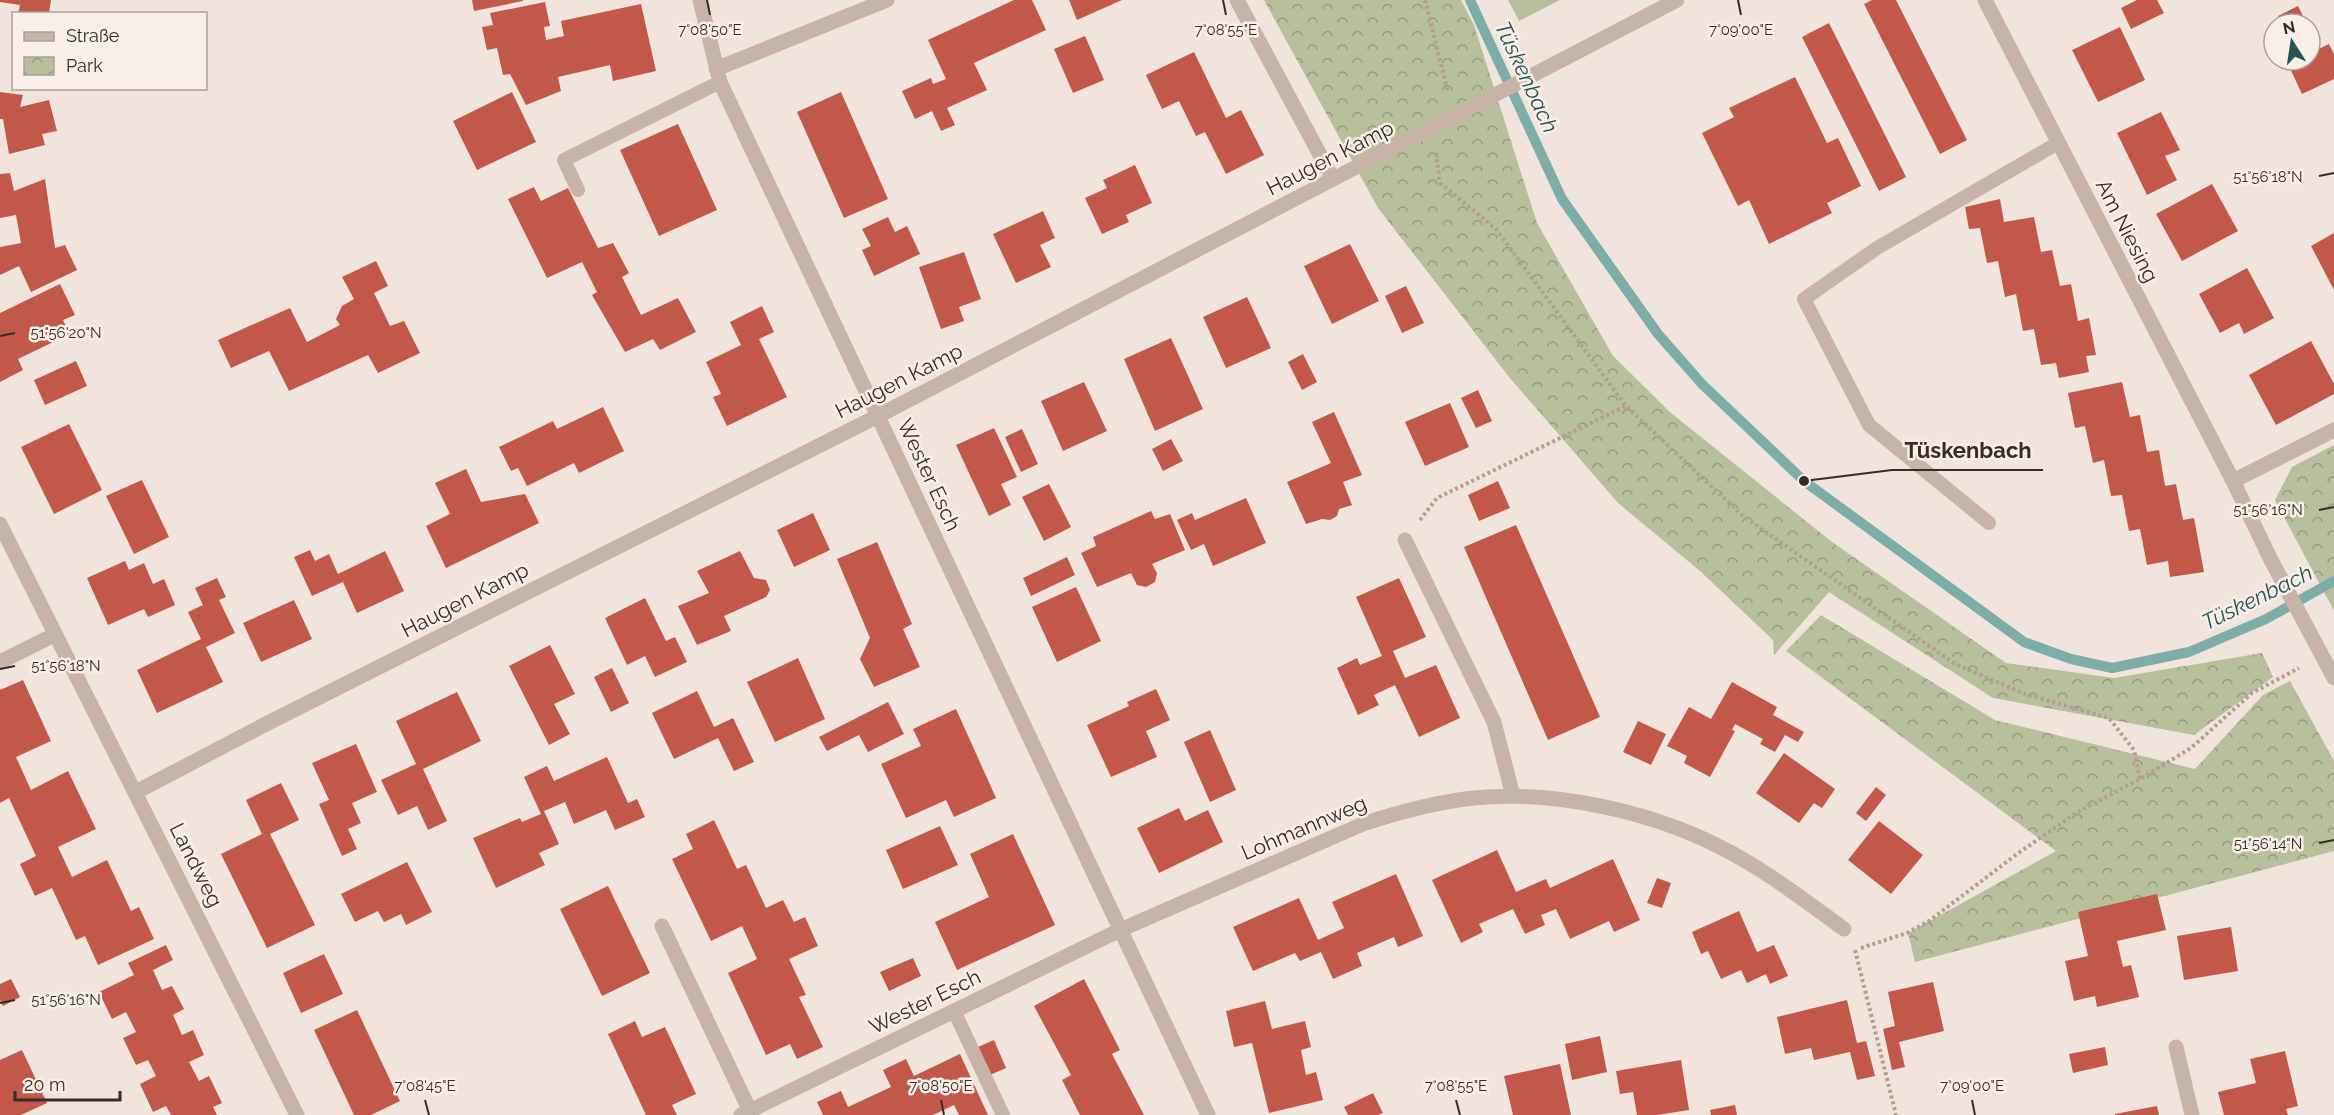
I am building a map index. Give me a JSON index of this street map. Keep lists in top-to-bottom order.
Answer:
{
  "streets": {
    "street": [
      "Haugen Kamp",
      "Am Niesing",
      "Wester Esch",
      "Lohmannweg",
      "Landweg"
    ]
  },
  "crossings": [
    ["Haugen Kamp", "Wester Esch"],
    ["Haugen Kamp", "Landweg"],
    ["Wester Esch", "Lohmannweg"]
  ],
  "water": ["Tüskenbach"],
  "places": ["Tüskenbach"],
  "legend": ["Straße", "Park"],
  "scale_bar": "20 m",
  "north": "top",
  "coordinates": [
    "7°08'50\"E",
    "7°08'55\"E",
    "7°09'00\"E",
    "51°56'18\"N",
    "51°56'20\"N",
    "51°56'16\"N",
    "51°56'14\"N",
    "7°08'45\"E"
  ]
}
